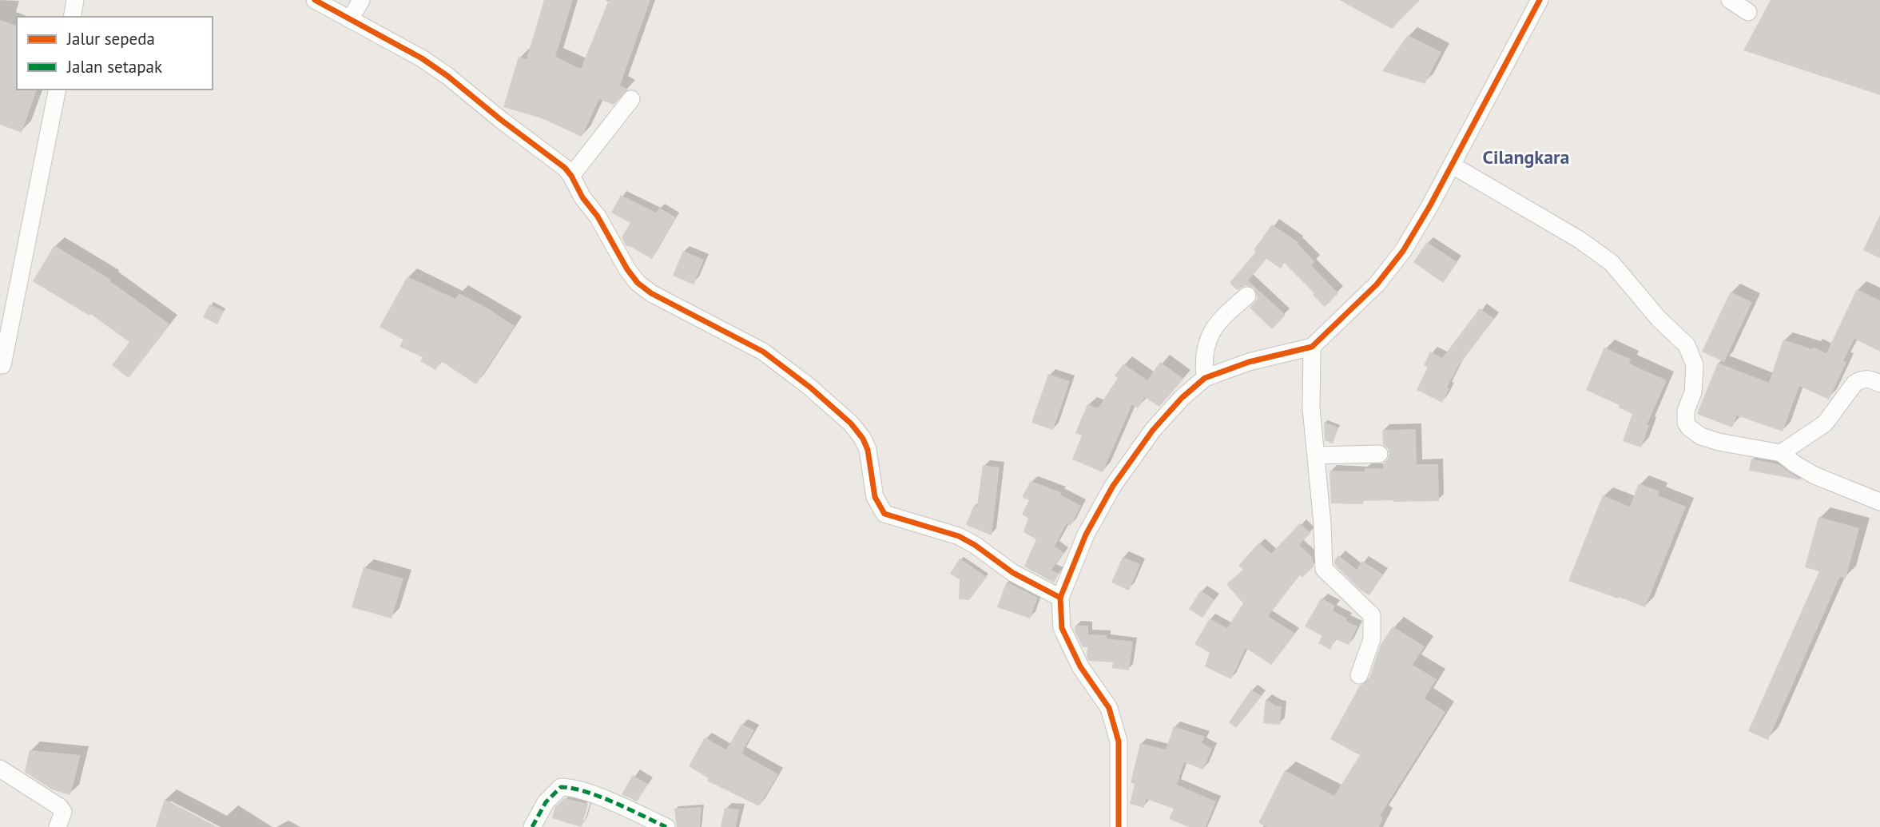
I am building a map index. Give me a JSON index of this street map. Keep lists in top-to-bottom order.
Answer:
{
  "districts": ["Cilangkara"],
  "legend": ["Jalur sepeda", "Jalan setapak"]
}
